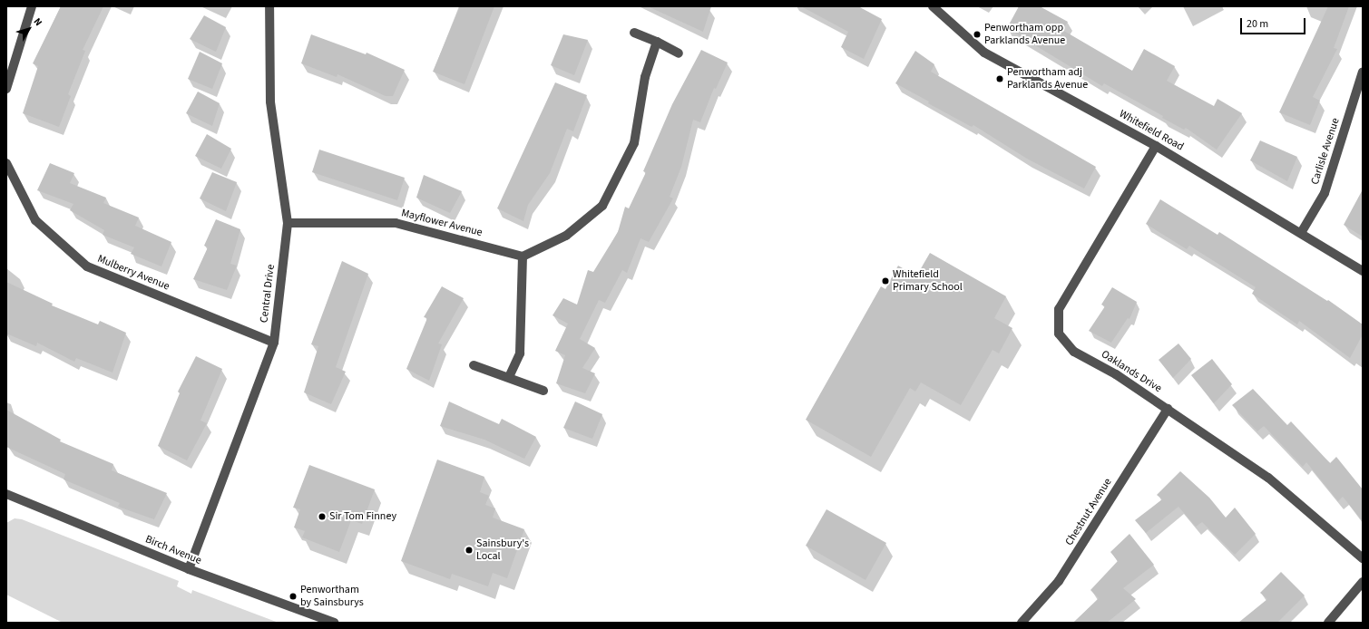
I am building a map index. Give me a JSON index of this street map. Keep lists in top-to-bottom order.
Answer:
{
  "streets": {
    "street": [
      "Whitefield Road",
      "Carlisle Avenue",
      "Mayflower Avenue",
      "Mulberry Avenue",
      "Central Drive",
      "Oaklands Drive",
      "Chestnut Avenue",
      "Birch Avenue"
    ]
  },
  "crossings": [
    ["Whitefield Road", "Carlisle Avenue"],
    ["Whitefield Road", "Oaklands Drive"],
    ["Mayflower Avenue", "Central Drive"],
    ["Mulberry Avenue", "Central Drive"],
    ["Central Drive", "Birch Avenue"],
    ["Oaklands Drive", "Chestnut Avenue"]
  ],
  "places": [
    "Penwortham opp Parklands Avenue",
    "Penwortham adj Parklands Avenue",
    "Whitefield Primary School",
    "Sir Tom Finney",
    "Sainsbury's Local",
    "Penwortham by Sainsburys"
  ],
  "scale_bar": "20 m",
  "north": "top right"
}
